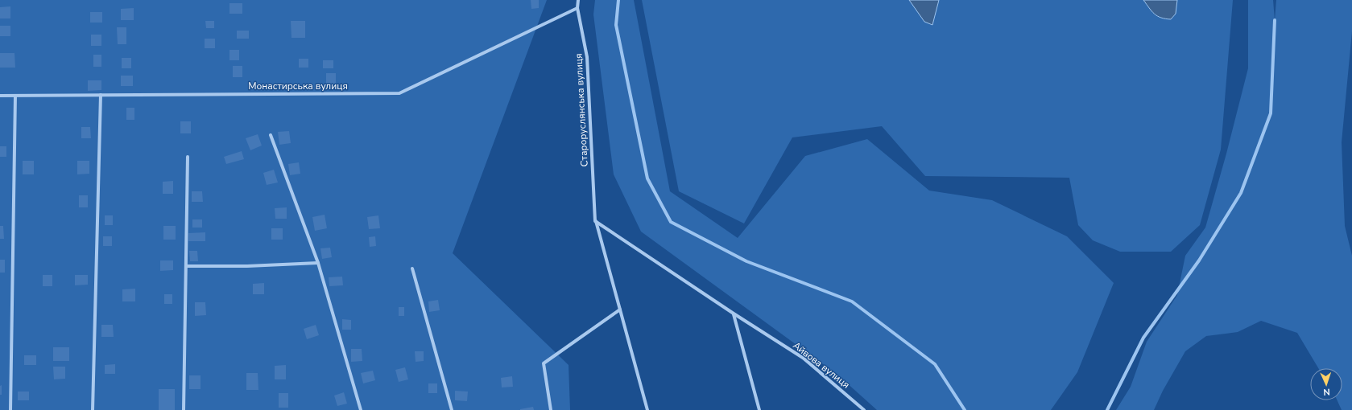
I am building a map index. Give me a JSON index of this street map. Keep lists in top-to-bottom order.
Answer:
{
  "streets": {
    "street": ["Монастирська вулиця", "Староруслянська вулиця", "Айвова вулиця"]
  },
  "crossings": [
    ["Монастирська вулиця", "Староруслянська вулиця"]
  ],
  "north": "bottom"
}
